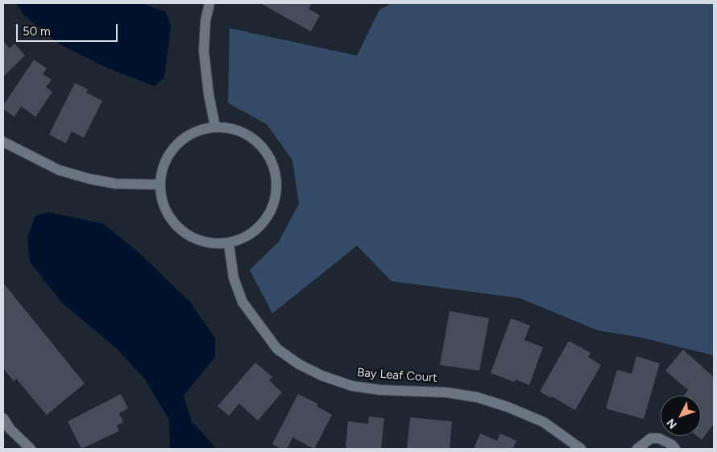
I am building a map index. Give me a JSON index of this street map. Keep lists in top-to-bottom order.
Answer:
{
  "streets": {
    "street": ["Bay Leaf Court"]
  },
  "scale_bar": "50 m",
  "north": "bottom left"
}
